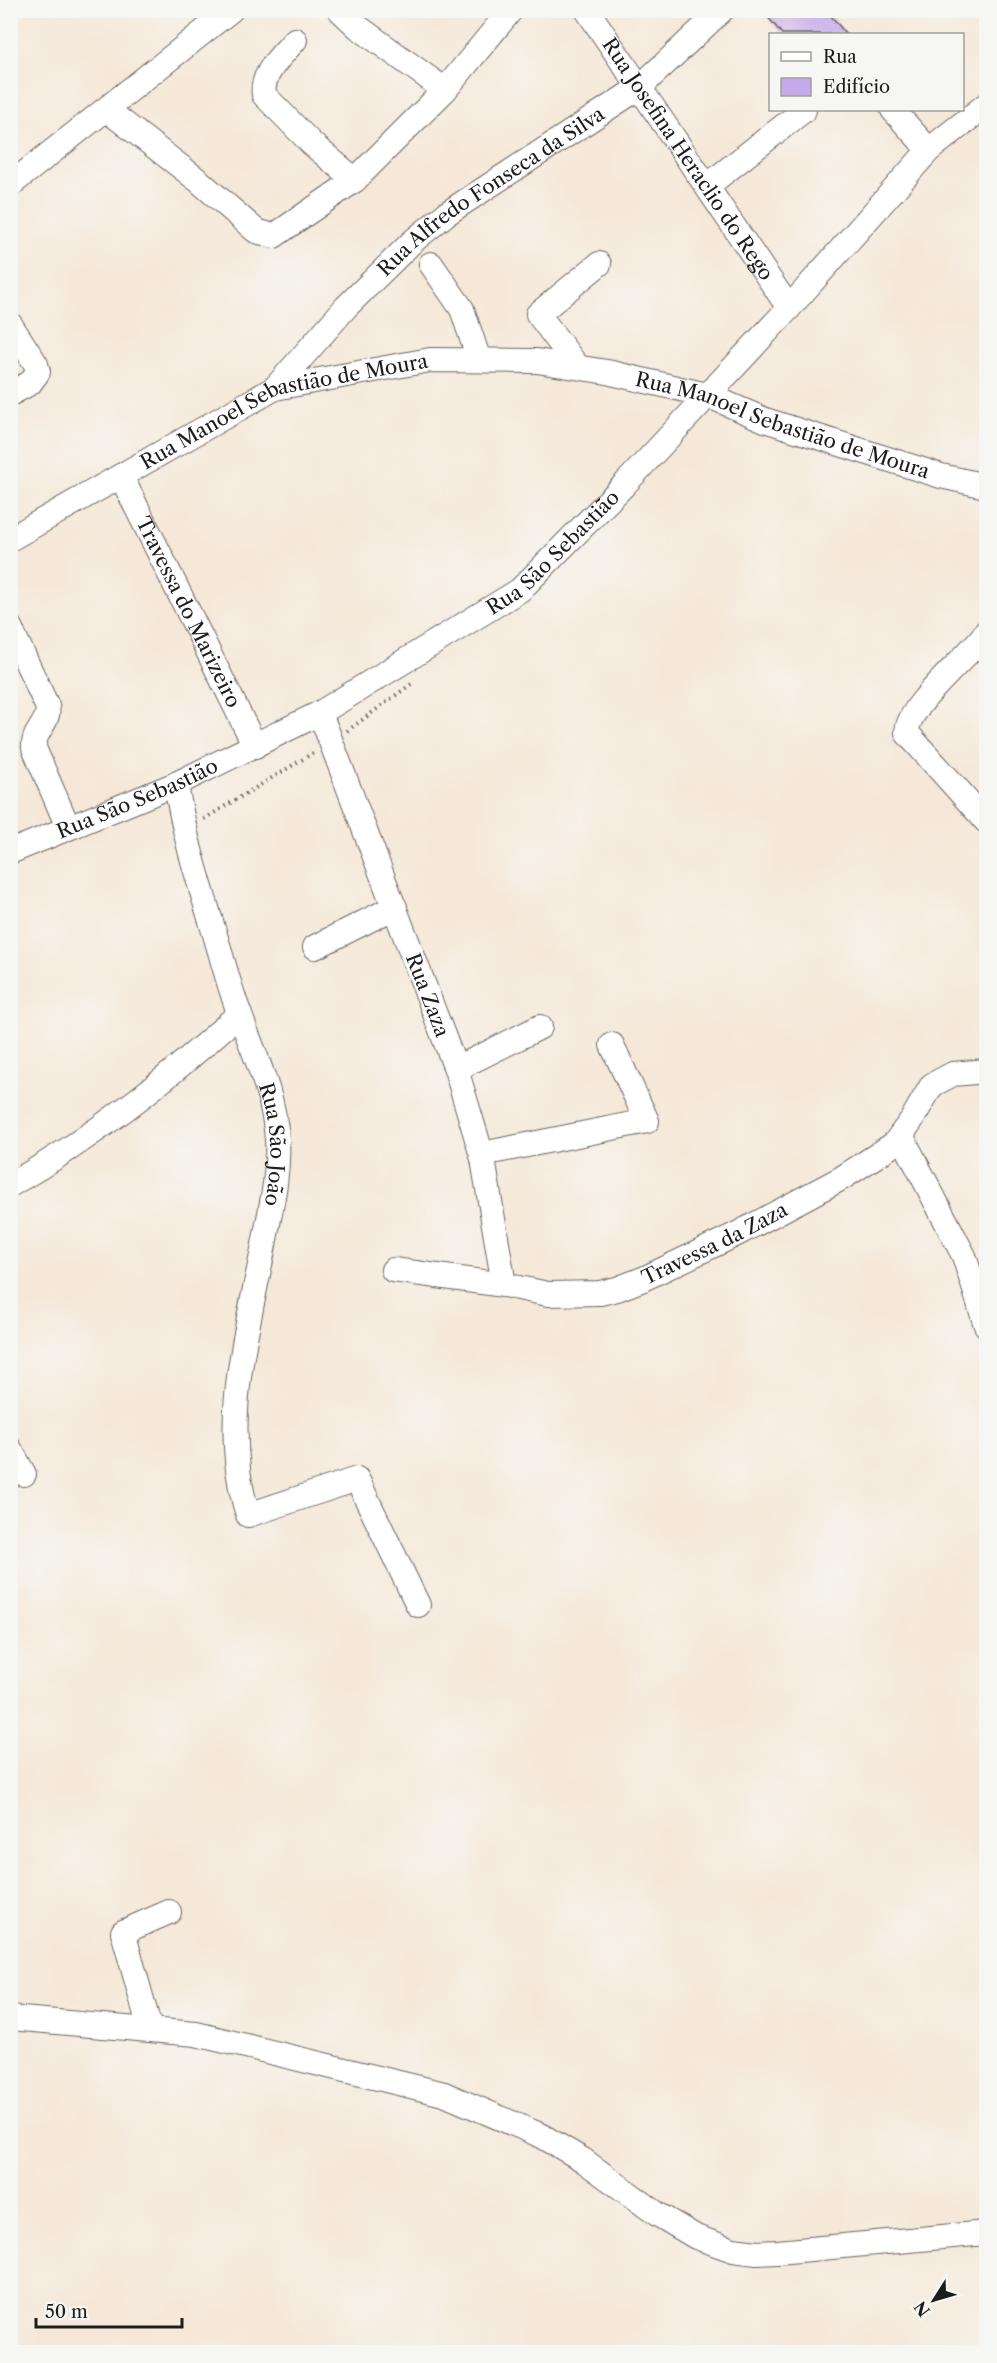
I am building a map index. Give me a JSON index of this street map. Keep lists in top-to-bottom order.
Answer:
{
  "streets": {
    "street": [
      "Rua Josefina Heraclio do Rego",
      "Rua Alfredo Fonseca da Silva",
      "Rua Manoel Sebastião de Moura",
      "Rua São Sebastião",
      "Travessa do Marizeiro",
      "Rua Zaza",
      "Rua São João",
      "Travessa da Zaza"
    ]
  },
  "crossings": [
    ["Rua Josefina Heraclio do Rego", "Rua Alfredo Fonseca da Silva"],
    ["Rua Josefina Heraclio do Rego", "Rua São Sebastião"],
    ["Rua Alfredo Fonseca da Silva", "Rua Manoel Sebastião de Moura"],
    ["Rua Manoel Sebastião de Moura", "Rua São Sebastião"],
    ["Rua Manoel Sebastião de Moura", "Travessa do Marizeiro"],
    ["Rua São Sebastião", "Travessa do Marizeiro"],
    ["Rua São Sebastião", "Rua Zaza"],
    ["Rua São Sebastião", "Rua São João"],
    ["Rua Zaza", "Travessa da Zaza"]
  ],
  "legend": ["Rua", "Edifício"],
  "scale_bar": "50 m",
  "north": "bottom left"
}
